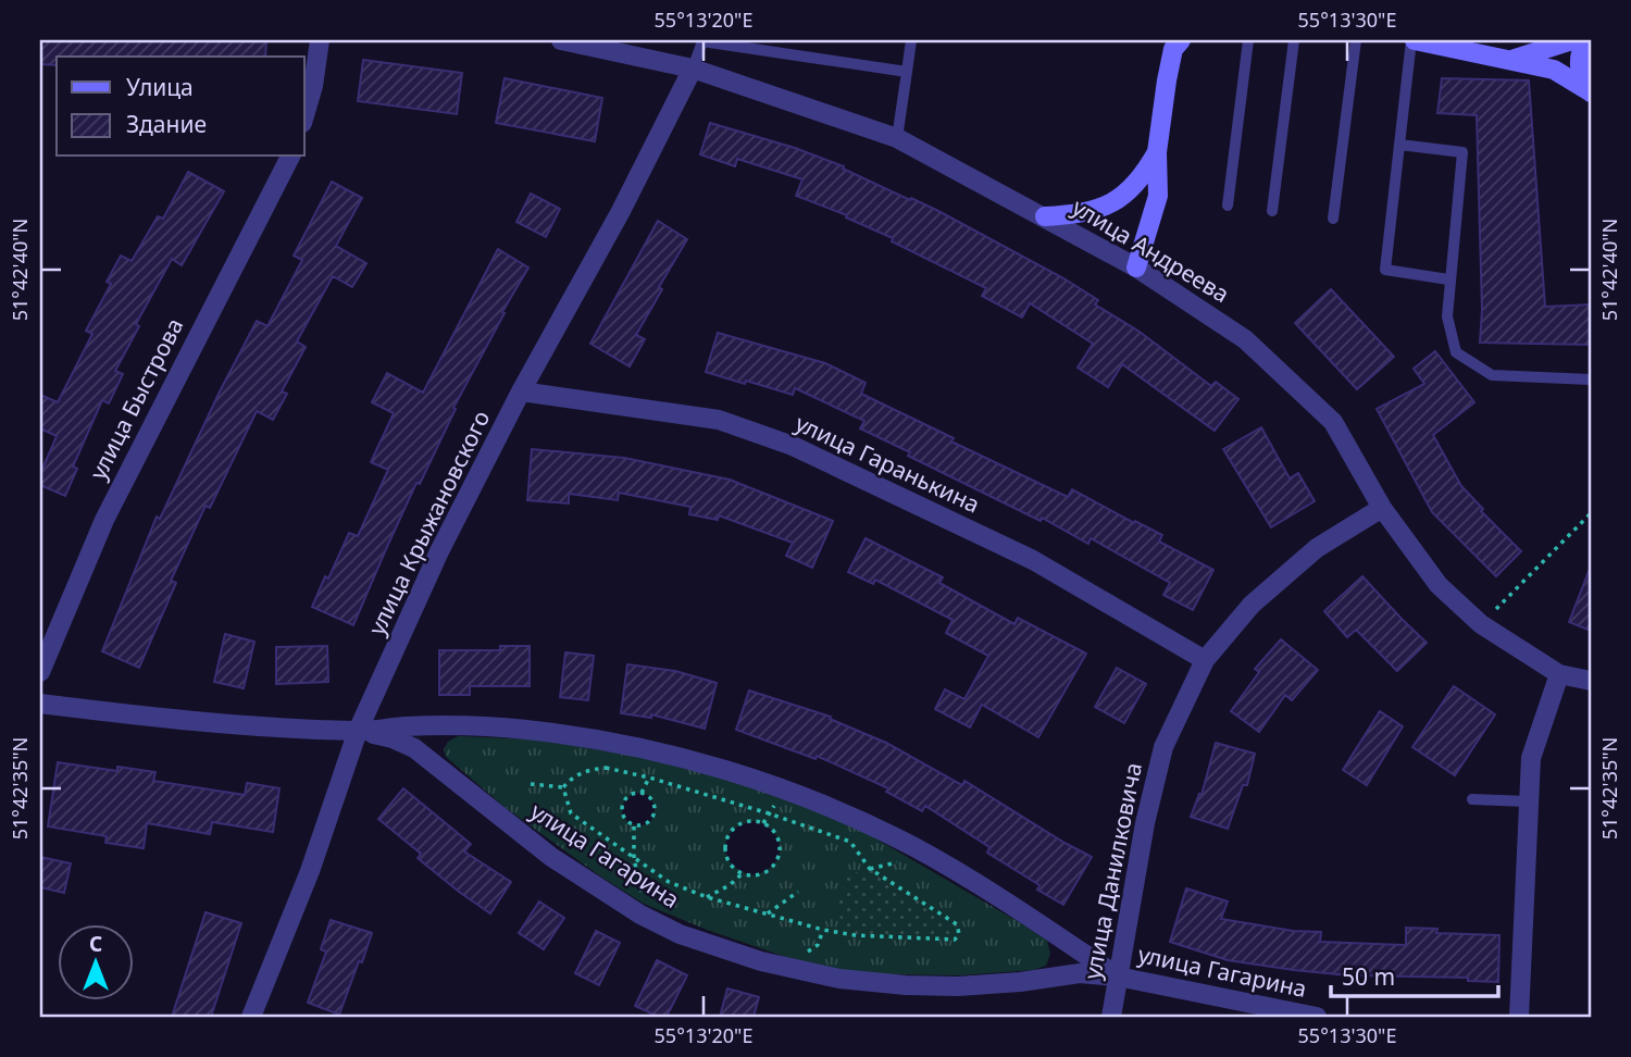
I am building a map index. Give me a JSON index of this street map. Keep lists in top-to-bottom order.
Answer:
{
  "streets": {
    "street": [
      "улица Андреева",
      "улица Быстрова",
      "улица Гаранькина",
      "улица Крыжановского",
      "улица Гагарина",
      "улица Данилковича"
    ]
  },
  "crossings": [
    ["улица Андреева", "улица Крыжановского"],
    ["улица Андреева", "улица Данилковича"],
    ["улица Гаранькина", "улица Крыжановского"],
    ["улица Гаранькина", "улица Данилковича"],
    ["улица Крыжановского", "улица Гагарина"],
    ["улица Гагарина", "улица Данилковича"]
  ],
  "legend": ["Улица", "Здание"],
  "scale_bar": "50 m",
  "north": "top",
  "coordinates": [
    "55°13'20\"E",
    "55°13'30\"E",
    "51°42'40\"N",
    "51°42'35\"N"
  ]
}
